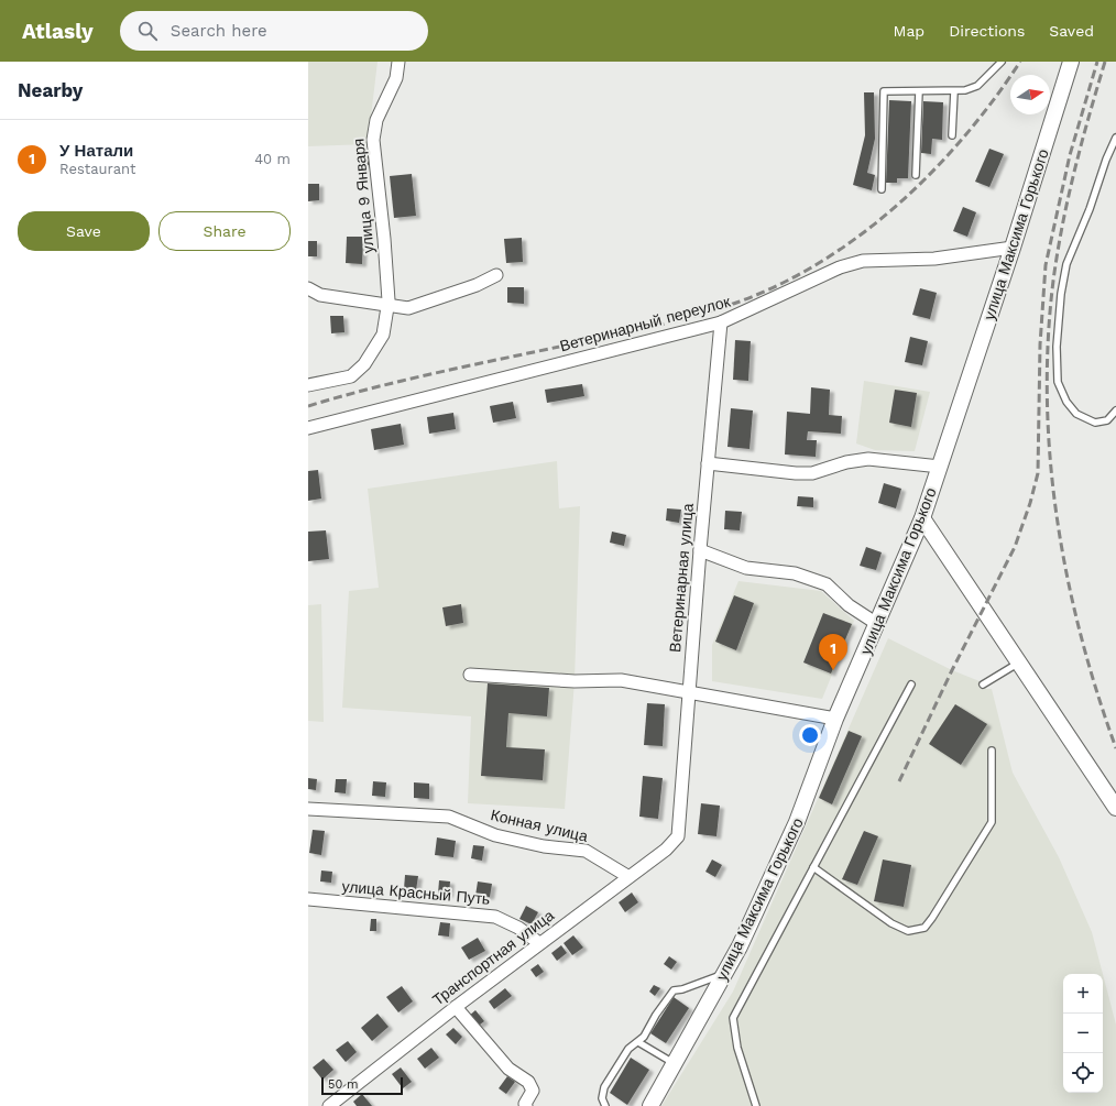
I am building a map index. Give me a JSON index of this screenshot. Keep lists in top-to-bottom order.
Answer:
{
  "streets": {
    "street": [
      "улица 9 Января",
      "улица Максима Горького",
      "Ветеринарный переулок",
      "Ветеринарная улица",
      "Конная улица",
      "улица Красный Путь",
      "Транспортная улица"
    ]
  },
  "crossings": [
    ["улица Максима Горького", "Ветеринарный переулок"],
    ["Ветеринарный переулок", "Ветеринарная улица"],
    ["Ветеринарная улица", "Транспортная улица"],
    ["Конная улица", "Транспортная улица"],
    ["улица Красный Путь", "Транспортная улица"]
  ],
  "scale_bar": "50 m",
  "north": "right",
  "page": {
    "header": "Atlasly",
    "search": "Search here",
    "nav": ["Map", "Directions", "Saved"],
    "heading": "Nearby",
    "list": [
      {
        "mark": "1",
        "name": "У Натали",
        "note": "Restaurant",
        "value": "40 m"
      }
    ],
    "buttons": ["Save", "Share"],
    "pins": "1",
    "map_buttons": ["+", "−"],
    "scale": "50 m"
  }
}
